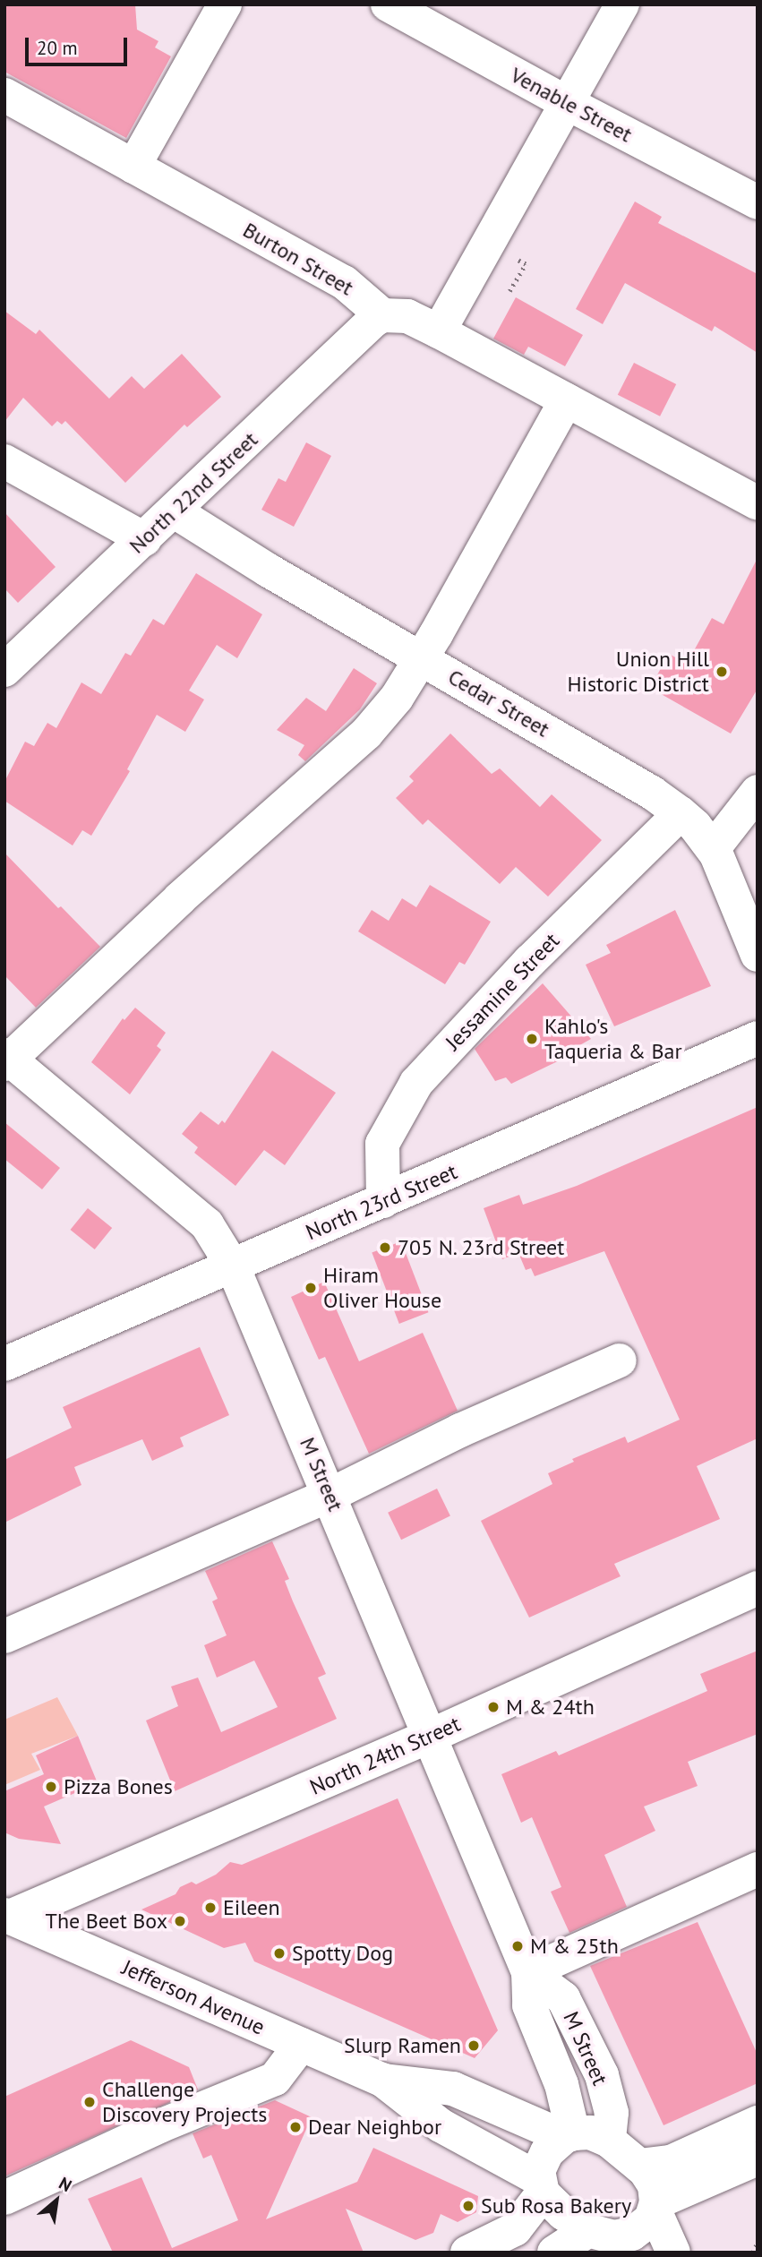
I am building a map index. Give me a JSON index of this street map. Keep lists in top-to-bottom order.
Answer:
{
  "streets": {
    "street": [
      "Venable Street",
      "Burton Street",
      "North 22nd Street",
      "Cedar Street",
      "Jessamine Street",
      "North 23rd Street",
      "M Street",
      "North 24th Street",
      "Jefferson Avenue"
    ]
  },
  "crossings": [
    ["Burton Street", "North 22nd Street"],
    ["North 22nd Street", "Cedar Street"],
    ["Cedar Street", "Jessamine Street"],
    ["Jessamine Street", "North 23rd Street"],
    ["North 23rd Street", "M Street"],
    ["M Street", "North 24th Street"],
    ["M Street", "Jefferson Avenue"],
    ["North 24th Street", "Jefferson Avenue"]
  ],
  "places": [
    "Union Hill Historic District",
    "Kahlo's Taqueria & Bar",
    "705 N. 23rd Street",
    "Hiram Oliver House",
    "M & 24th",
    "Pizza Bones",
    "Eileen",
    "The Beet Box",
    "M & 25th",
    "Spotty Dog",
    "Slurp Ramen",
    "Challenge Discovery Projects",
    "Dear Neighbor",
    "Sub Rosa Bakery"
  ],
  "scale_bar": "20 m",
  "north": "top right"
}
